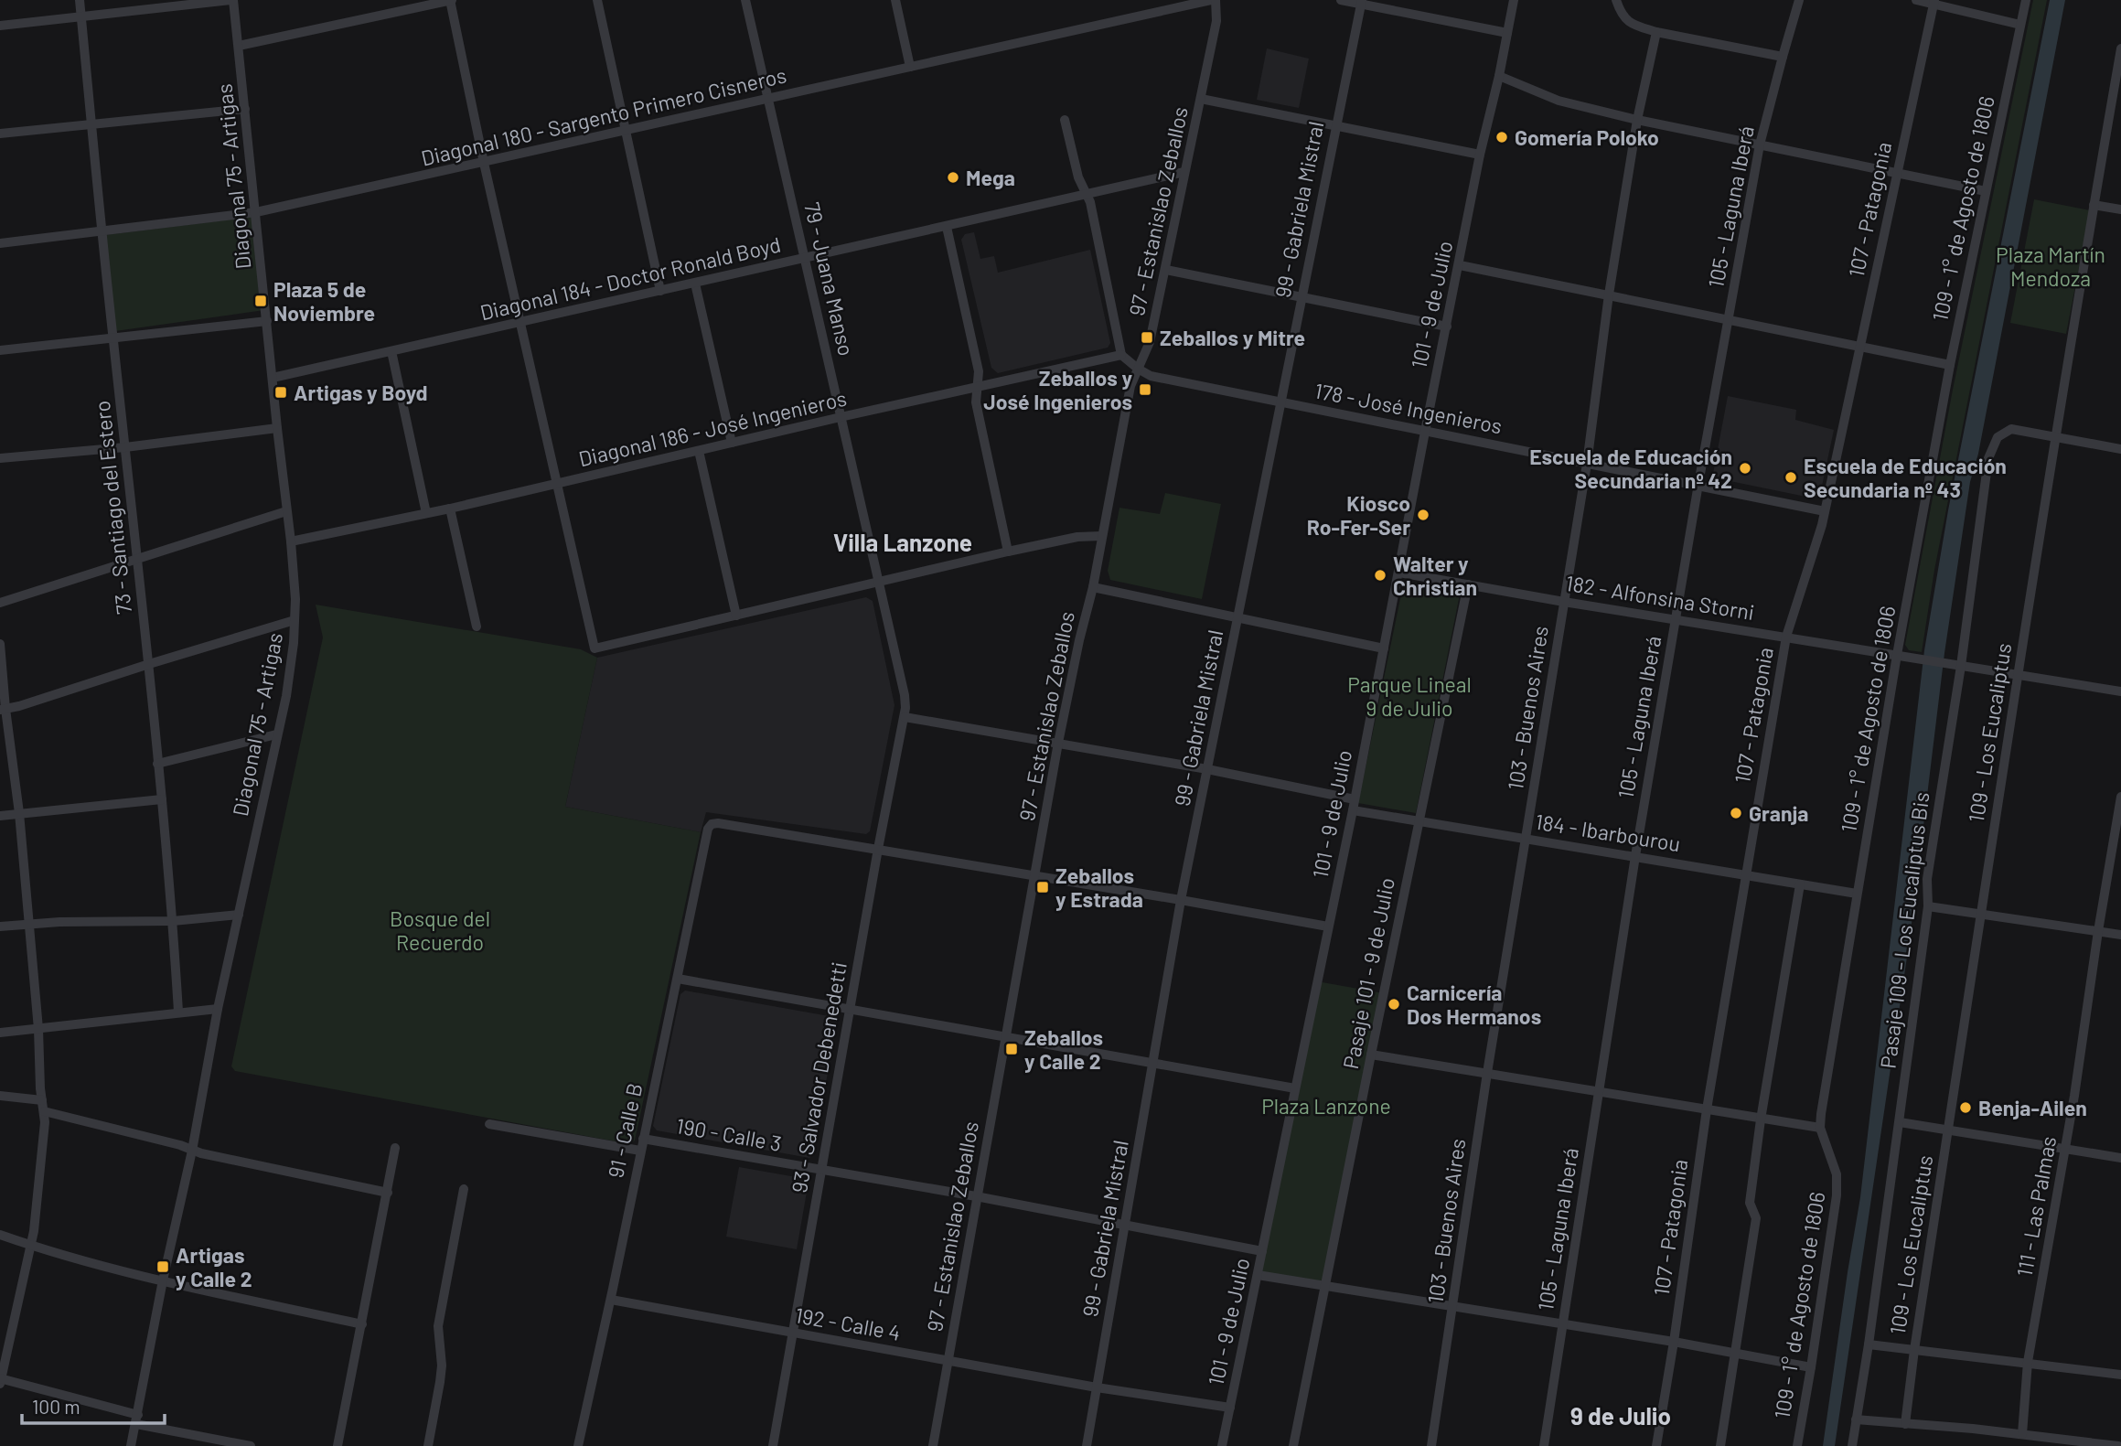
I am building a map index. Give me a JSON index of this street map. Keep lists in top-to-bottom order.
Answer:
{
  "streets": {
    "street": [
      "Diagonal 180 - Sargento Primero Cisneros",
      "Diagonal 75 - Artigas",
      "105 - Laguna Iberá",
      "109 - 1° de Agosto de 1806",
      "99 - Gabriela Mistral",
      "107 - Patagonia",
      "97 - Estanislao Zeballos",
      "Diagonal 184 - Doctor Ronald Boyd",
      "79 - Juana Manso",
      "101 - 9 de Julio",
      "178 - José Ingenieros",
      "Diagonal 186 - José Ingenieros",
      "73 - Santiago del Estero",
      "182 - Alfonsina Storni",
      "103 - Buenos Aires",
      "109 - Los Eucaliptus",
      "184 - Ibarbourou",
      "Pasaje 109 - Los Eucaliptus Bis",
      "Pasaje 101 - 9 de Julio",
      "93 - Salvador Debenedetti",
      "91 - Calle B",
      "190 - Calle 3",
      "111 - Las Palmas",
      "192 - Calle 4"
    ]
  },
  "crossings": [
    ["Diagonal 180 - Sargento Primero Cisneros", "Diagonal 75 - Artigas"],
    ["Diagonal 180 - Sargento Primero Cisneros", "97 - Estanislao Zeballos"],
    ["Diagonal 180 - Sargento Primero Cisneros", "79 - Juana Manso"],
    ["Diagonal 180 - Sargento Primero Cisneros", "73 - Santiago del Estero"],
    ["Diagonal 75 - Artigas", "Diagonal 184 - Doctor Ronald Boyd"],
    ["Diagonal 75 - Artigas", "Diagonal 186 - José Ingenieros"],
    ["105 - Laguna Iberá", "178 - José Ingenieros"],
    ["105 - Laguna Iberá", "182 - Alfonsina Storni"],
    ["105 - Laguna Iberá", "184 - Ibarbourou"],
    ["109 - 1° de Agosto de 1806", "182 - Alfonsina Storni"],
    ["109 - 1° de Agosto de 1806", "184 - Ibarbourou"],
    ["99 - Gabriela Mistral", "178 - José Ingenieros"],
    ["99 - Gabriela Mistral", "190 - Calle 3"],
    ["99 - Gabriela Mistral", "192 - Calle 4"],
    ["107 - Patagonia", "178 - José Ingenieros"],
    ["107 - Patagonia", "182 - Alfonsina Storni"],
    ["107 - Patagonia", "184 - Ibarbourou"],
    ["97 - Estanislao Zeballos", "Diagonal 184 - Doctor Ronald Boyd"],
    ["97 - Estanislao Zeballos", "178 - José Ingenieros"],
    ["97 - Estanislao Zeballos", "190 - Calle 3"],
    ["97 - Estanislao Zeballos", "192 - Calle 4"],
    ["Diagonal 184 - Doctor Ronald Boyd", "79 - Juana Manso"],
    ["79 - Juana Manso", "Diagonal 186 - José Ingenieros"],
    ["79 - Juana Manso", "93 - Salvador Debenedetti"],
    ["101 - 9 de Julio", "178 - José Ingenieros"],
    ["101 - 9 de Julio", "182 - Alfonsina Storni"],
    ["101 - 9 de Julio", "184 - Ibarbourou"],
    ["101 - 9 de Julio", "190 - Calle 3"],
    ["101 - 9 de Julio", "192 - Calle 4"],
    ["178 - José Ingenieros", "103 - Buenos Aires"],
    ["182 - Alfonsina Storni", "103 - Buenos Aires"],
    ["182 - Alfonsina Storni", "109 - Los Eucaliptus"],
    ["182 - Alfonsina Storni", "Pasaje 109 - Los Eucaliptus Bis"],
    ["182 - Alfonsina Storni", "Pasaje 101 - 9 de Julio"],
    ["103 - Buenos Aires", "184 - Ibarbourou"],
    ["109 - Los Eucaliptus", "Pasaje 109 - Los Eucaliptus Bis"],
    ["184 - Ibarbourou", "Pasaje 101 - 9 de Julio"],
    ["93 - Salvador Debenedetti", "91 - Calle B"],
    ["93 - Salvador Debenedetti", "190 - Calle 3"],
    ["93 - Salvador Debenedetti", "192 - Calle 4"],
    ["91 - Calle B", "190 - Calle 3"],
    ["91 - Calle B", "192 - Calle 4"]
  ],
  "districts": ["Villa Lanzone", "9 de Julio"],
  "parks": [
    "Plaza Martín Mendoza",
    "Parque Lineal 9 de Julio",
    "Bosque del Recuerdo",
    "Plaza Lanzone"
  ],
  "places": {
    "other": [
      "Gomería Poloko",
      "Mega",
      "Escuela de Educación Secundaria nº 42",
      "Escuela de Educación Secundaria nº 43",
      "Kiosco Ro-Fer-Ser",
      "Walter y Christian",
      "Granja",
      "Carnicería Dos Hermanos",
      "Benja-Ailen"
    ],
    "transit": [
      "Plaza 5 de Noviembre",
      "Zeballos y Mitre",
      "Zeballos y José Ingenieros",
      "Artigas y Boyd",
      "Zeballos y Estrada",
      "Zeballos y Calle 2",
      "Artigas y Calle 2"
    ]
  },
  "scale_bar": "100 m"
}
